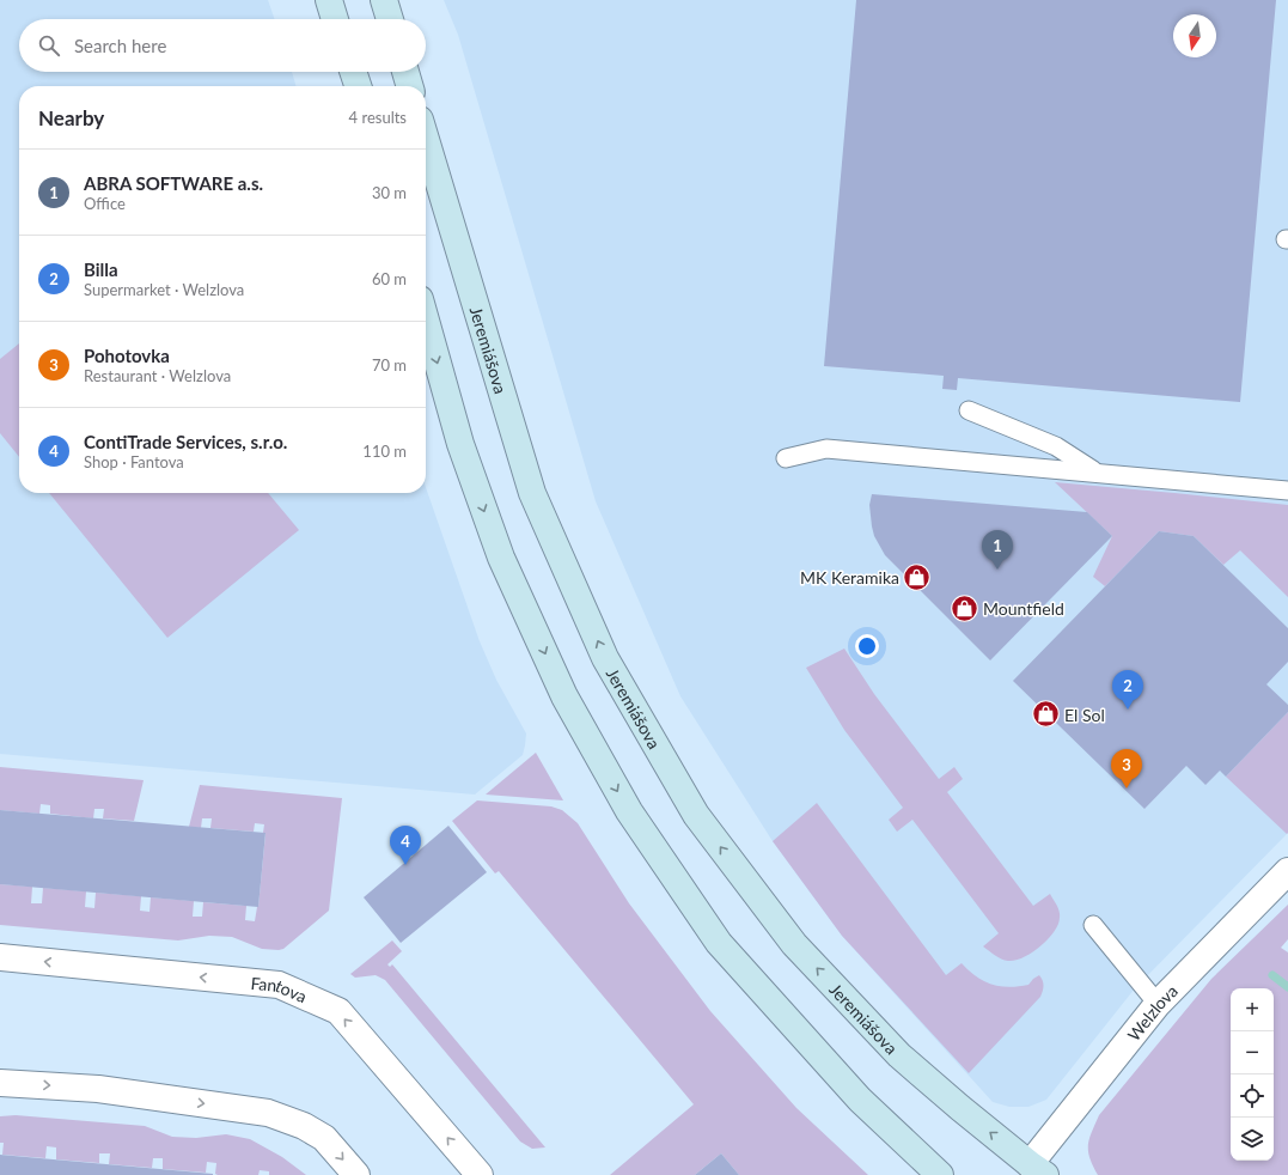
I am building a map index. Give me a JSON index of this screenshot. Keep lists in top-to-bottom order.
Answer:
{
  "streets": {
    "main road": ["Jeremiášova"],
    "street": ["Fantova", "Welzlova"]
  },
  "crossings": [
    ["Jeremiášova", "Welzlova"]
  ],
  "places": {
    "shop": ["MK Keramika", "Mountfield", "El Sol"]
  },
  "north": "bottom",
  "page": {
    "search": "Search here",
    "heading": ["Nearby", "4 results"],
    "list": [
      {
        "mark": "1",
        "name": "ABRA SOFTWARE a.s.",
        "note": "Office",
        "value": "30 m"
      },
      {
        "mark": "2",
        "name": "Billa",
        "note": "Supermarket · Welzlova",
        "value": "60 m"
      },
      {
        "mark": "3",
        "name": "Pohotovka",
        "note": "Restaurant · Welzlova",
        "value": "70 m"
      },
      {
        "mark": "4",
        "name": "ContiTrade Services, s.r.o.",
        "note": "Shop · Fantova",
        "value": "110 m"
      }
    ],
    "pins": [
      "1",
      "2",
      "3",
      "4"
    ],
    "map_buttons": ["+", "−"]
  }
}
